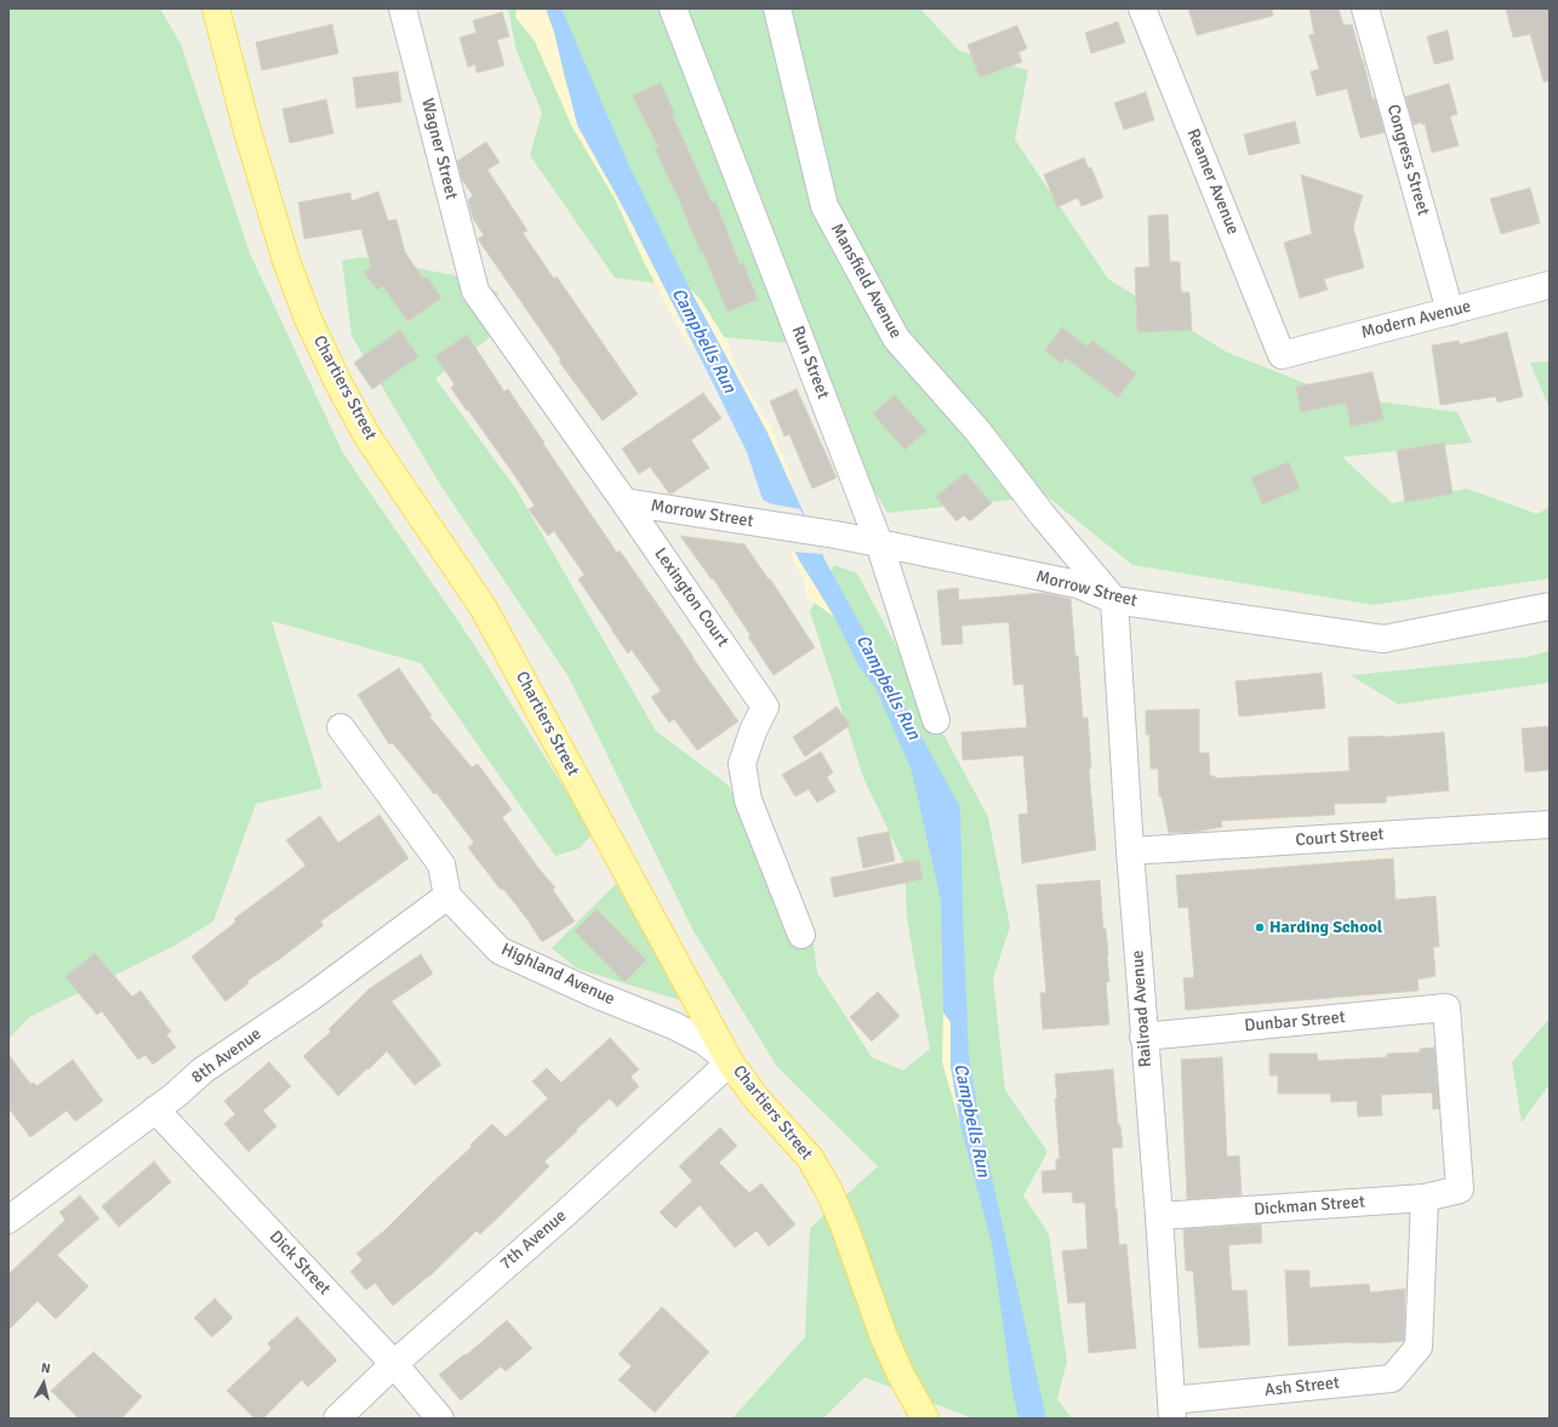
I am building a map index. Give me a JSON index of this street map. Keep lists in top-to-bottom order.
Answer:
{
  "streets": {
    "main road": ["Chartiers Street"],
    "street": [
      "Wagner Street",
      "Congress Street",
      "Reamer Avenue",
      "Mansfield Avenue",
      "Modern Avenue",
      "Run Street",
      "Morrow Street",
      "Lexington Court",
      "Court Street",
      "Highland Avenue",
      "Railroad Avenue",
      "Dunbar Street",
      "8th Avenue",
      "Dickman Street",
      "7th Avenue",
      "Dick Street",
      "Ash Street"
    ]
  },
  "crossings": [
    ["Wagner Street", "Lexington Court"],
    ["Congress Street", "Modern Avenue"],
    ["Reamer Avenue", "Modern Avenue"],
    ["Mansfield Avenue", "Morrow Street"],
    ["Mansfield Avenue", "Railroad Avenue"],
    ["Run Street", "Morrow Street"],
    ["Chartiers Street", "Highland Avenue"],
    ["Chartiers Street", "7th Avenue"],
    ["Morrow Street", "Lexington Court"],
    ["Morrow Street", "Railroad Avenue"],
    ["Court Street", "Railroad Avenue"],
    ["Highland Avenue", "8th Avenue"],
    ["Highland Avenue", "7th Avenue"],
    ["Railroad Avenue", "Dunbar Street"],
    ["Railroad Avenue", "Dickman Street"],
    ["Railroad Avenue", "Ash Street"],
    ["Dunbar Street", "Dickman Street"],
    ["8th Avenue", "Dick Street"],
    ["Dickman Street", "Ash Street"],
    ["7th Avenue", "Dick Street"]
  ],
  "water": ["Campbells Run"],
  "places": ["Harding School"],
  "north": "top"
}
